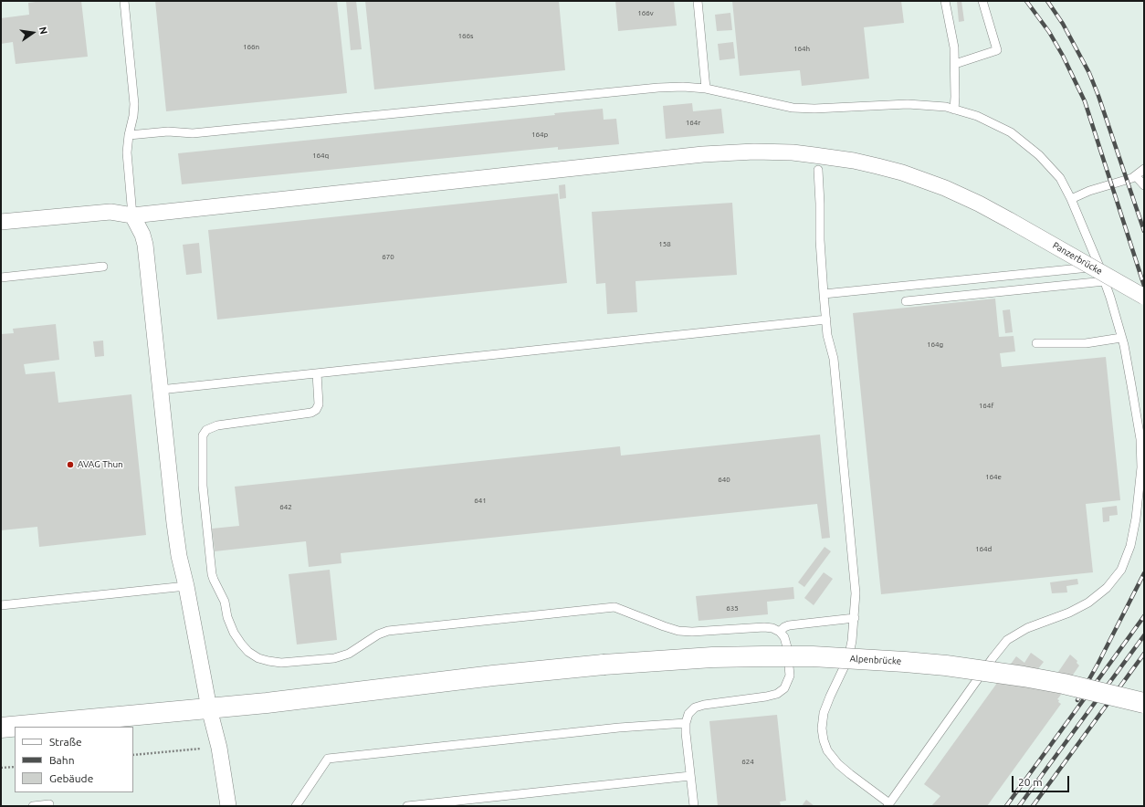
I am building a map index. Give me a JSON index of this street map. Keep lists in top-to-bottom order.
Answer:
{
  "streets": {
    "main road": ["Alpenbrücke"],
    "street": ["Panzerbrücke"]
  },
  "places": ["AVAG Thun"],
  "house_numbers": [
    "166v",
    "166s",
    "166n",
    "164h",
    "164r",
    "164p",
    "164q",
    "158",
    "670",
    "164g",
    "164f",
    "164e",
    "640",
    "641",
    "642",
    "164d",
    "635",
    "624"
  ],
  "legend": ["Straße", "Bahn", "Gebäude"],
  "scale_bar": "20 m",
  "north": "right"
}
